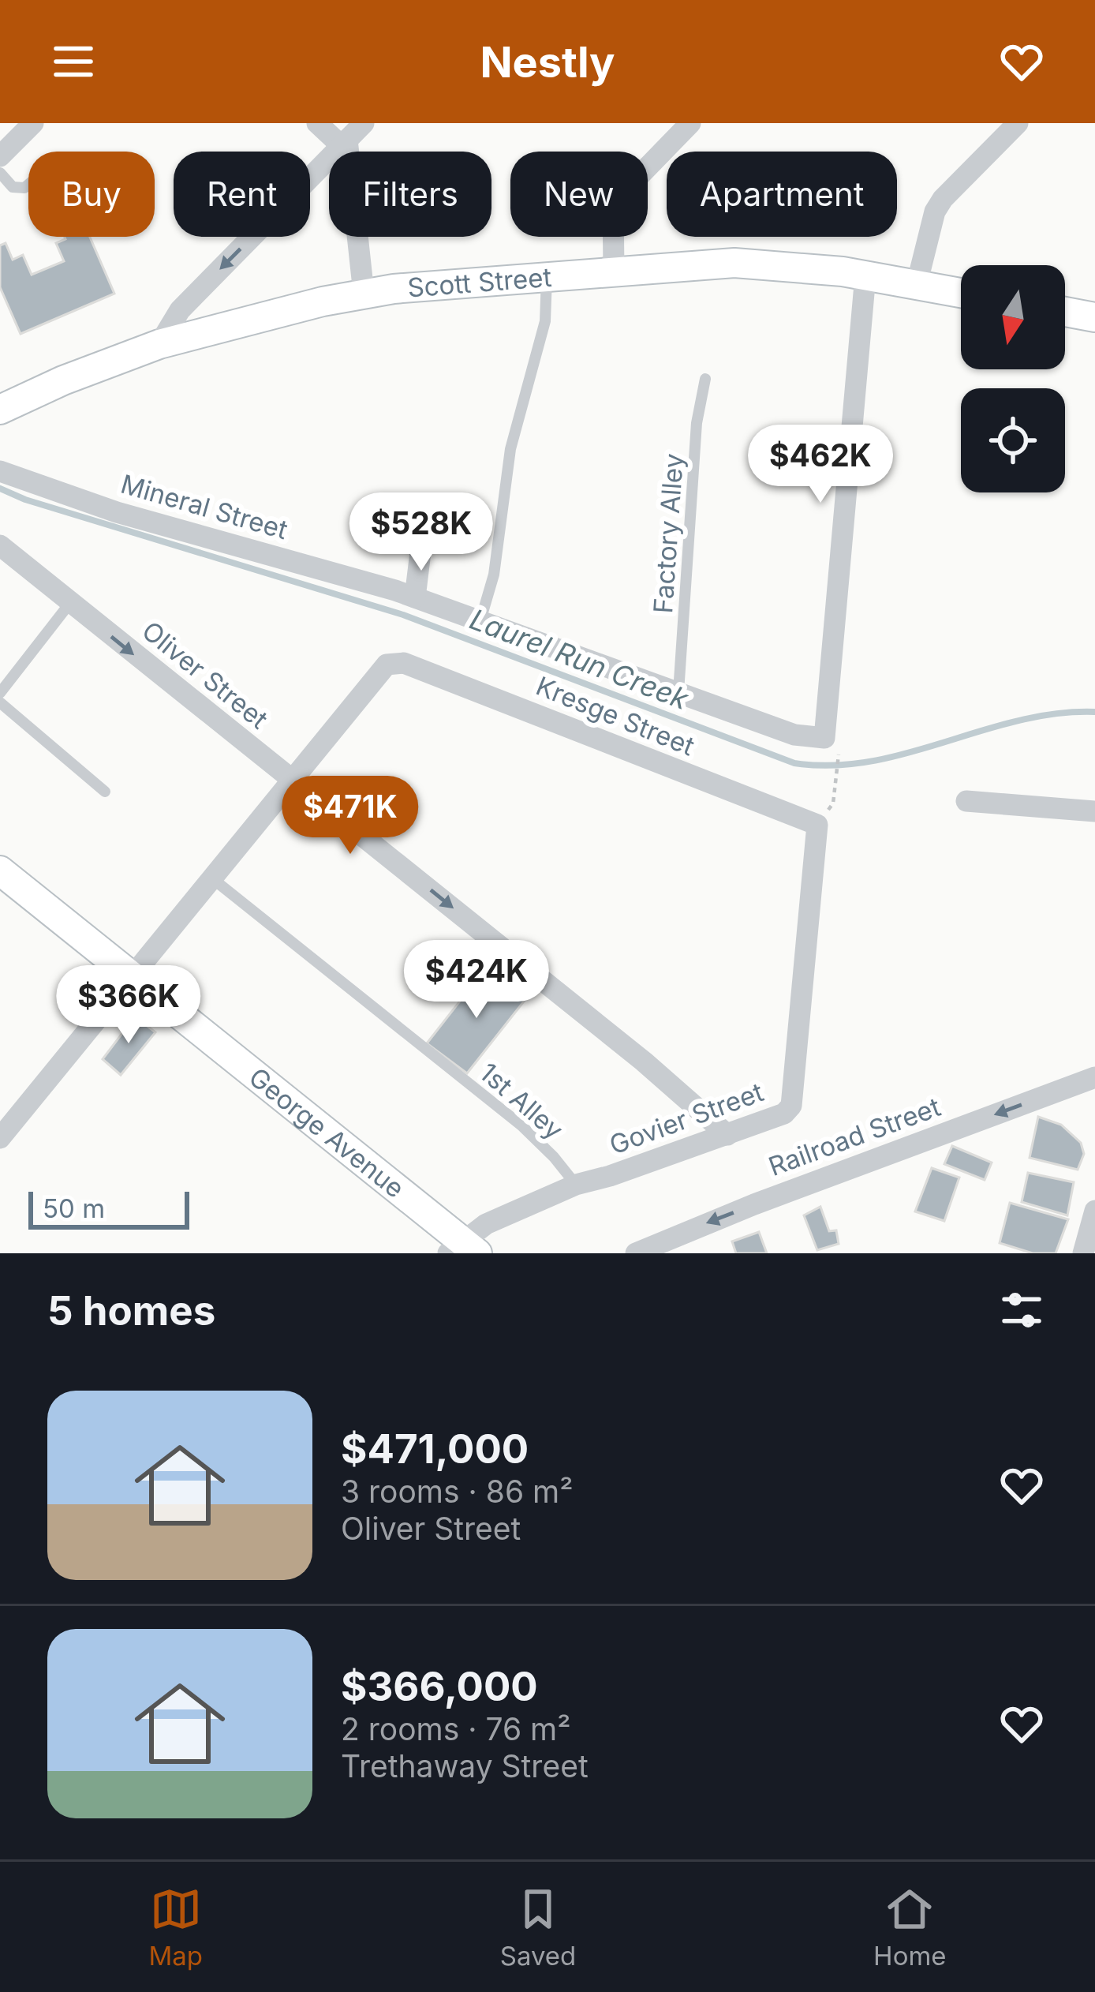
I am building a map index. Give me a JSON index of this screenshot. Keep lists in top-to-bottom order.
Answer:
{
  "streets": {
    "street": [
      "Scott Street",
      "Mineral Street",
      "Oliver Street",
      "Kresge Street",
      "Govier Street",
      "George Avenue",
      "Railroad Street"
    ],
    "lane": ["Factory Alley", "1st Alley"]
  },
  "crossings": [
    ["Mineral Street", "Factory Alley"],
    ["Oliver Street", "Kresge Street"],
    ["Oliver Street", "Govier Street"],
    ["Kresge Street", "Govier Street"],
    ["1st Alley", "Govier Street"],
    ["Govier Street", "George Avenue"]
  ],
  "one_way": ["Oliver Street", "Railroad Street"],
  "water": ["Laurel Run Creek"],
  "scale_bar": "50 m",
  "north": "bottom",
  "page": {
    "header": "Nestly",
    "chip": [
      "Buy",
      "Rent",
      "Filters",
      "New",
      "Apartment"
    ],
    "price": [
      "$462K",
      "$528K",
      "$471K",
      "$424K",
      "$366K"
    ],
    "scale": "50 m",
    "heading": "5 homes",
    "list": [
      {
        "name": "$471,000",
        "note": "3 rooms · 86 m² · Oliver Street"
      },
      {
        "name": "$366,000",
        "note": "2 rooms · 76 m² · Trethaway Street"
      }
    ],
    "tabs": ["Map", "Saved", "Home"]
  }
}
